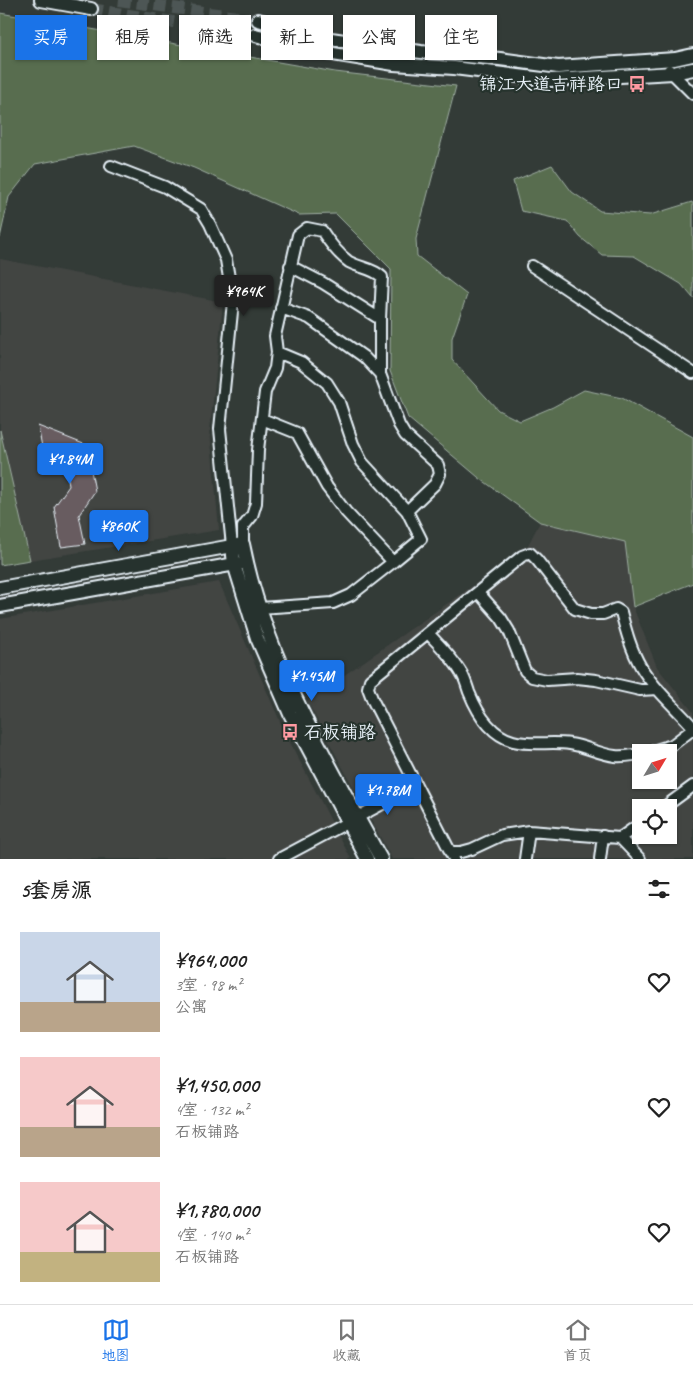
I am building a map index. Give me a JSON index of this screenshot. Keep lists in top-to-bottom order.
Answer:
{
  "places": {
    "bus stop": ["锦江大道吉祥路口", "石板铺路"]
  },
  "north": "top right",
  "page": {
    "chip": [
      "买房",
      "租房",
      "筛选",
      "新上",
      "公寓",
      "住宅"
    ],
    "price": [
      "¥964K",
      "¥1.84M",
      "¥860K",
      "¥1.45M",
      "¥1.78M"
    ],
    "heading": "5套房源",
    "list": [
      {
        "name": "¥964,000",
        "note": "3室 · 98 m² · 公寓"
      },
      {
        "name": "¥1,450,000",
        "note": "4室 · 132 m² · 石板铺路"
      },
      {
        "name": "¥1,780,000",
        "note": "4室 · 140 m² · 石板铺路"
      }
    ],
    "tabs": ["地图", "收藏", "首页"]
  }
}
